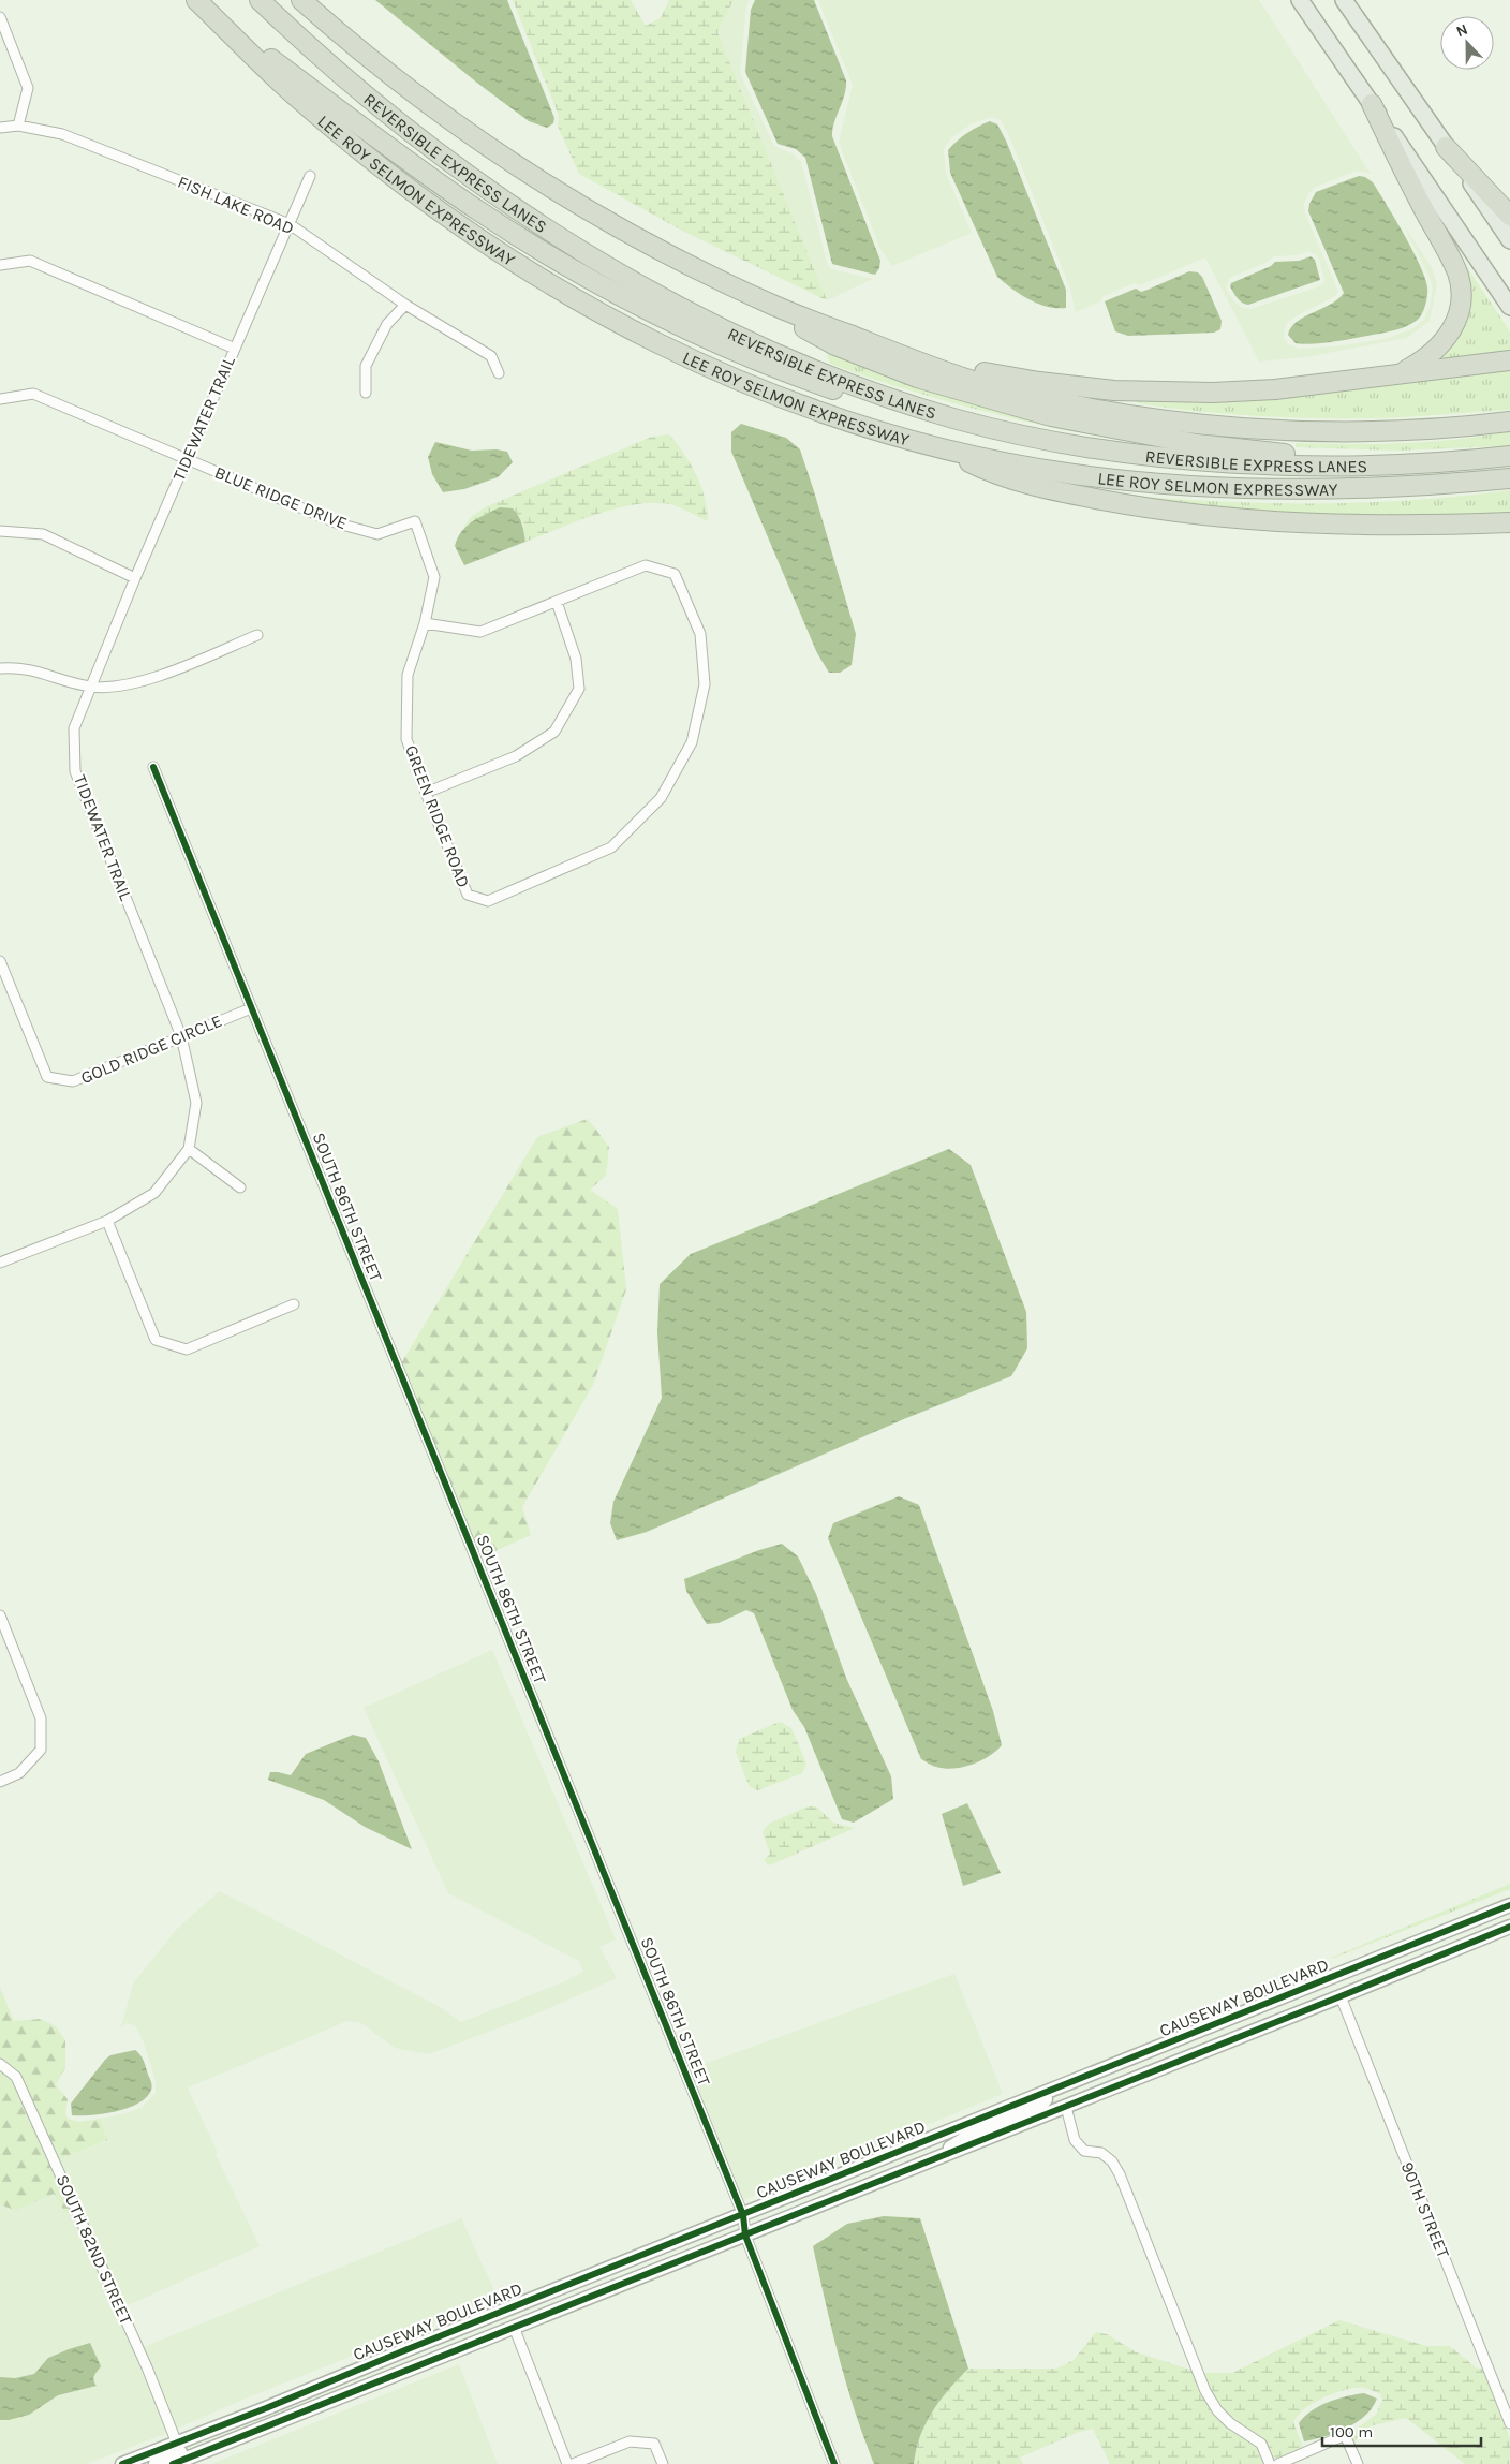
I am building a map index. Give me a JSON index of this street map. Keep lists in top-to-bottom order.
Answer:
{
  "streets": {
    "highway": ["REVERSIBLE EXPRESS LANES", "LEE ROY SELMON EXPRESSWAY"],
    "main road": ["CAUSEWAY BOULEVARD"],
    "street": [
      "FISH LAKE ROAD",
      "TIDEWATER TRAIL",
      "BLUE RIDGE DRIVE",
      "GREEN RIDGE ROAD",
      "GOLD RIDGE CIRCLE",
      "SOUTH 86TH STREET",
      "90TH STREET",
      "SOUTH 82ND STREET"
    ]
  },
  "crossings": [
    ["FISH LAKE ROAD", "TIDEWATER TRAIL"],
    ["TIDEWATER TRAIL", "BLUE RIDGE DRIVE"],
    ["TIDEWATER TRAIL", "GOLD RIDGE CIRCLE"],
    ["BLUE RIDGE DRIVE", "GREEN RIDGE ROAD"],
    ["GOLD RIDGE CIRCLE", "SOUTH 86TH STREET"],
    ["SOUTH 86TH STREET", "CAUSEWAY BOULEVARD"],
    ["CAUSEWAY BOULEVARD", "90TH STREET"],
    ["CAUSEWAY BOULEVARD", "SOUTH 82ND STREET"]
  ],
  "scale_bar": "100 m",
  "north": "top"
}
